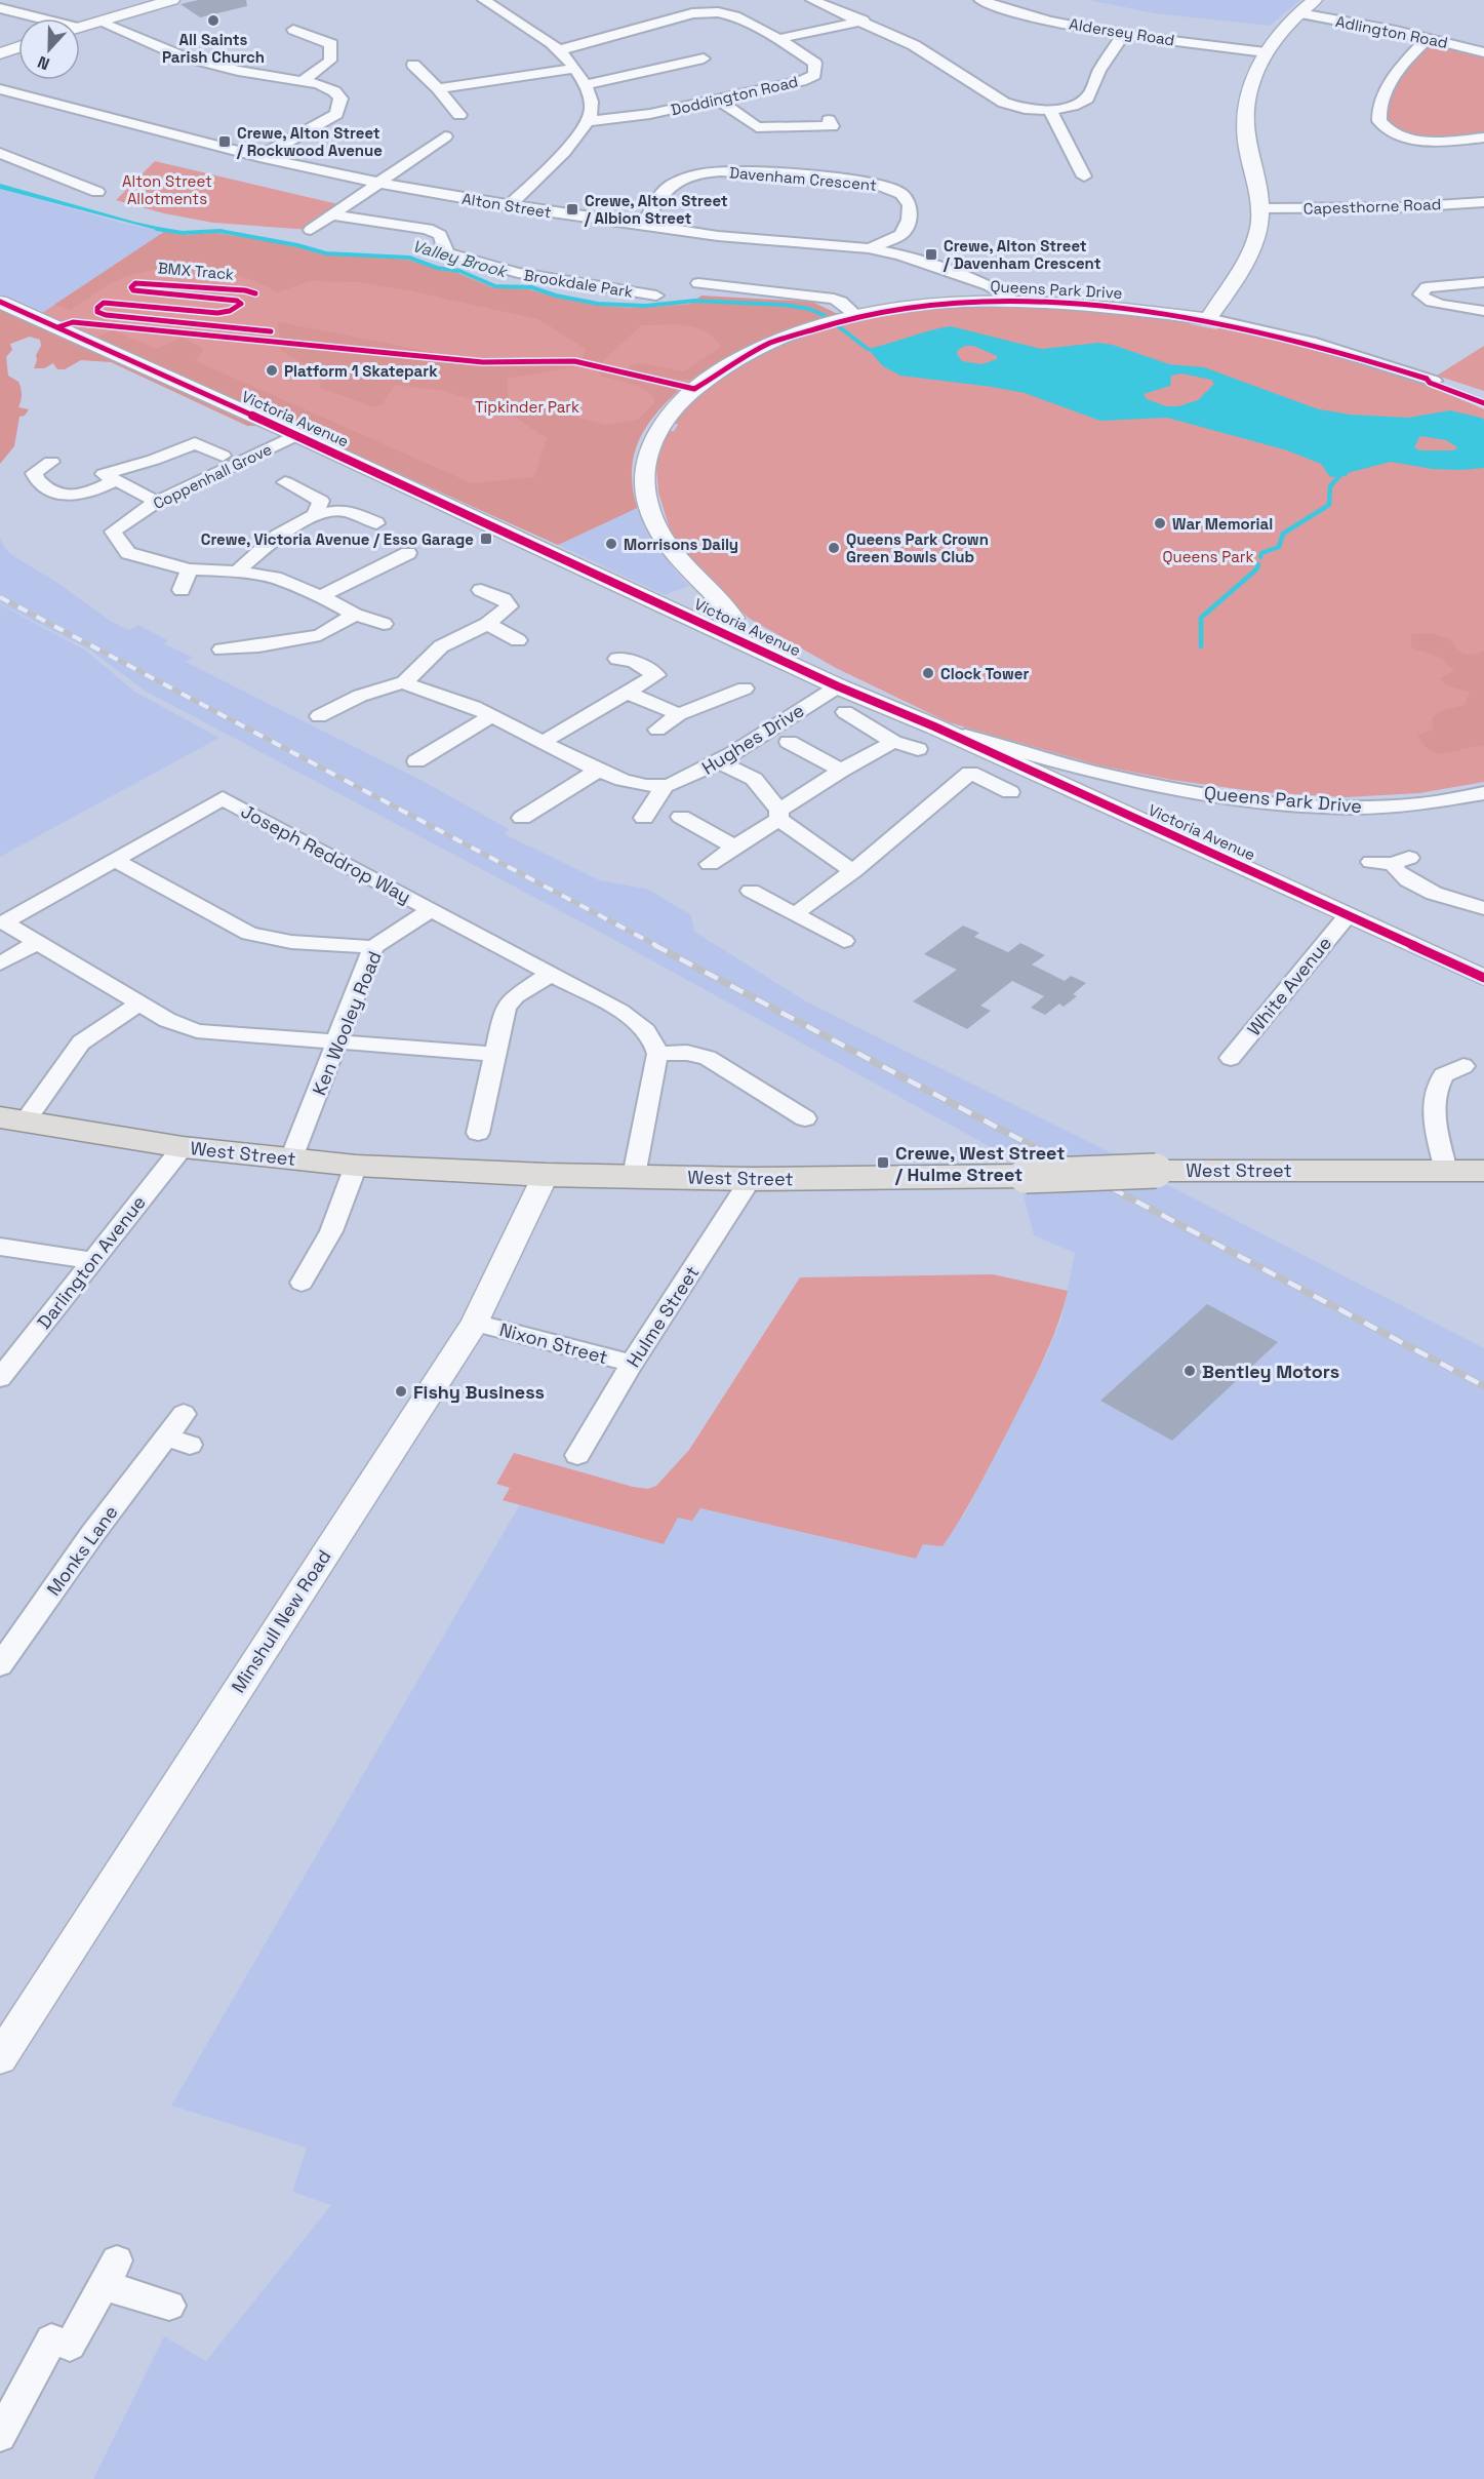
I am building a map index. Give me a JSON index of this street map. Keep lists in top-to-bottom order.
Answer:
{
  "streets": {
    "main road": ["West Street"],
    "street": [
      "Aldersey Road",
      "Adlington Road",
      "Doddington Road",
      "Davenham Crescent",
      "Alton Street",
      "Capesthorne Road",
      "Brookdale Park",
      "Queens Park Drive",
      "Victoria Avenue",
      "Coppenhall Grove",
      "Hughes Drive",
      "Joseph Reddrop Way",
      "White Avenue",
      "Ken Wooley Road",
      "Darlington Avenue",
      "Hulme Street",
      "Nixon Street",
      "Monks Lane",
      "Minshull New Road"
    ],
    "cycle path": ["BMX Track"]
  },
  "crossings": [
    ["Davenham Crescent", "Alton Street"],
    ["Alton Street", "Queens Park Drive"],
    ["Queens Park Drive", "Victoria Avenue"],
    ["Victoria Avenue", "Coppenhall Grove"],
    ["Victoria Avenue", "Hughes Drive"],
    ["Victoria Avenue", "White Avenue"],
    ["Joseph Reddrop Way", "Ken Wooley Road"],
    ["Ken Wooley Road", "West Street"],
    ["West Street", "Darlington Avenue"],
    ["West Street", "Hulme Street"],
    ["West Street", "Minshull New Road"],
    ["Hulme Street", "Nixon Street"],
    ["Nixon Street", "Minshull New Road"]
  ],
  "water": ["Valley Brook"],
  "parks": ["Alton Street Allotments", "Tipkinder Park", "Queens Park"],
  "places": {
    "other": [
      "All Saints Parish Church",
      "Platform 1 Skatepark",
      "War Memorial",
      "Morrisons Daily",
      "Queens Park Crown Green Bowls Club",
      "Clock Tower",
      "Bentley Motors",
      "Fishy Business"
    ],
    "transit": [
      "Crewe, Alton Street / Rockwood Avenue",
      "Crewe, Alton Street / Albion Street",
      "Crewe, Alton Street / Davenham Crescent",
      "Crewe, Victoria Avenue / Esso Garage",
      "Crewe, West Street / Hulme Street"
    ]
  },
  "north": "bottom"
}
